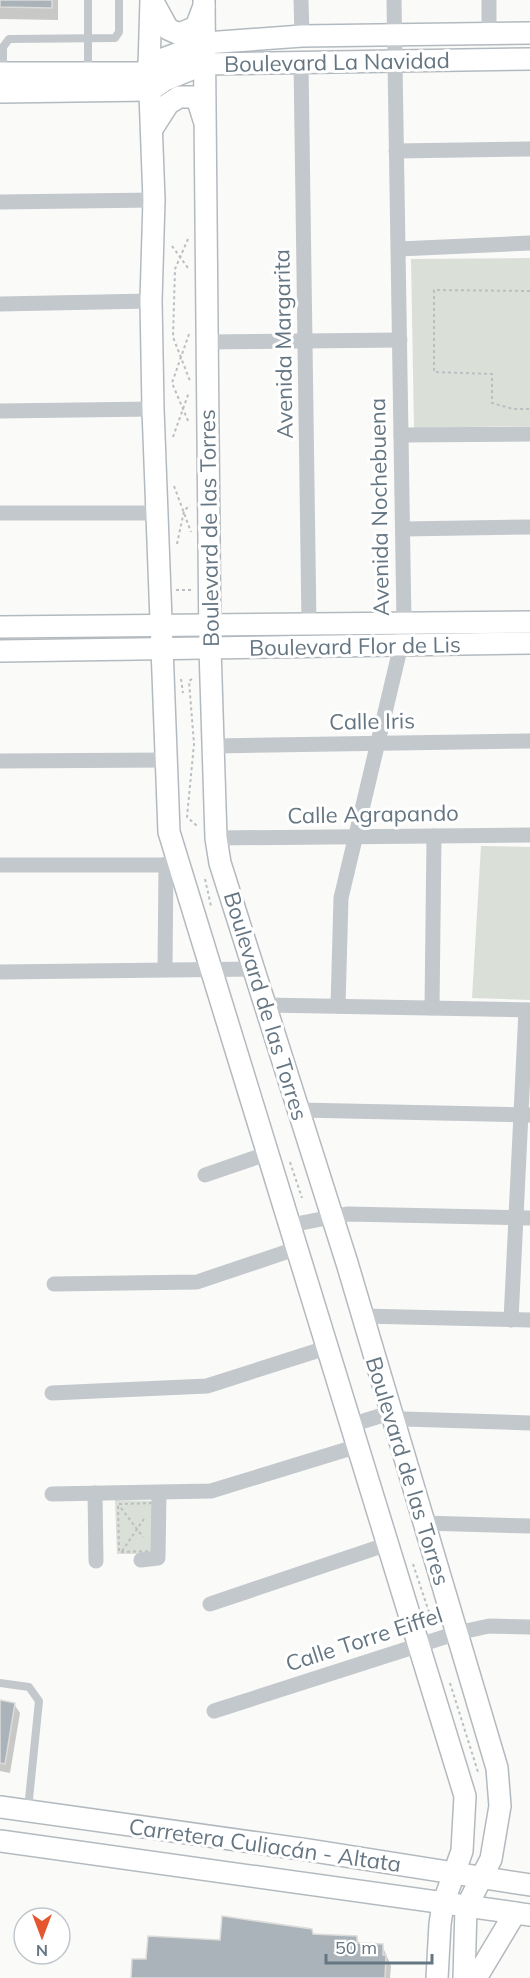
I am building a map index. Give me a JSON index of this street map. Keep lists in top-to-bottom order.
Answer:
{
  "streets": {
    "street": [
      "Boulevard La Navidad",
      "Avenida Margarita",
      "Avenida Nochebuena",
      "Boulevard de las Torres",
      "Boulevard Flor de Lis",
      "Calle Iris",
      "Calle Agrapando",
      "Calle Torre Eiffel",
      "Carretera Culiacán - Altata"
    ]
  },
  "crossings": [
    ["Boulevard La Navidad", "Avenida Margarita"],
    ["Boulevard La Navidad", "Avenida Nochebuena"],
    ["Boulevard La Navidad", "Boulevard de las Torres"],
    ["Avenida Margarita", "Boulevard Flor de Lis"],
    ["Avenida Nochebuena", "Boulevard Flor de Lis"],
    ["Avenida Nochebuena", "Calle Iris"],
    ["Avenida Nochebuena", "Calle Agrapando"],
    ["Boulevard de las Torres", "Boulevard Flor de Lis"],
    ["Boulevard de las Torres", "Calle Iris"],
    ["Boulevard de las Torres", "Calle Agrapando"],
    ["Boulevard de las Torres", "Calle Torre Eiffel"],
    ["Boulevard de las Torres", "Carretera Culiacán - Altata"]
  ],
  "scale_bar": "50 m",
  "north": "bottom"
}
